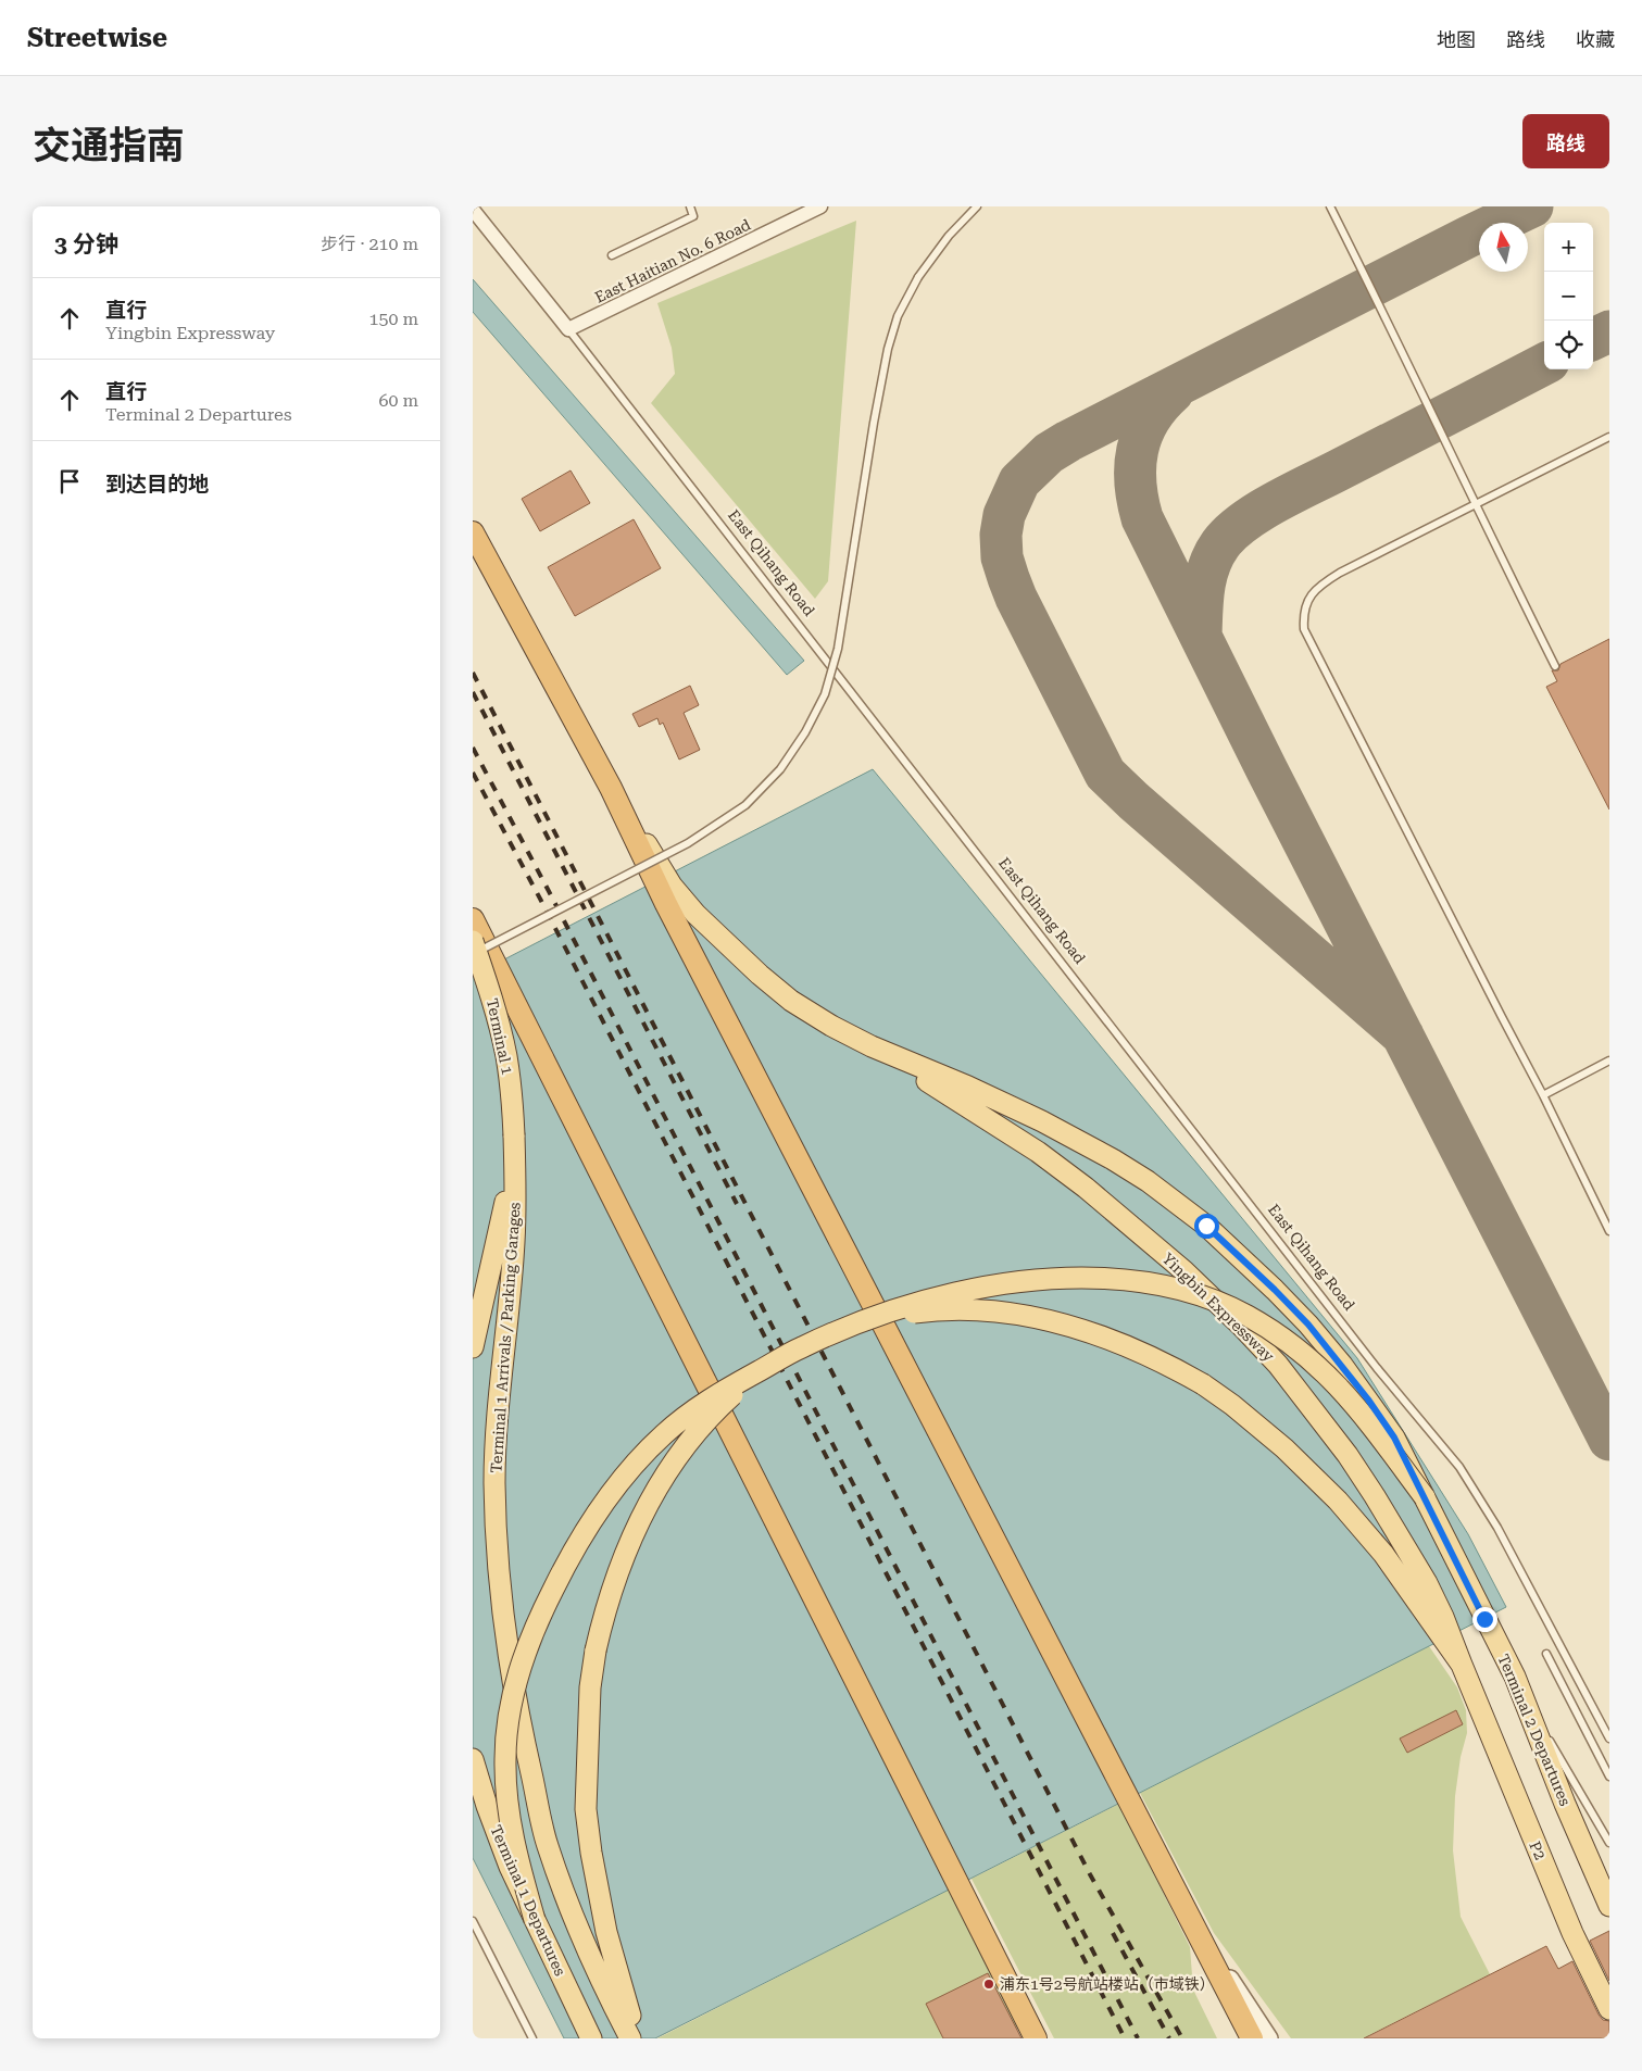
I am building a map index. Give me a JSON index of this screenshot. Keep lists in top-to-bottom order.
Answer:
{
  "streets": {
    "main road": [
      "Terminal 1",
      "Yingbin Expressway",
      "Terminal 1 Arrivals / Parking Garages",
      "Terminal 2 Departures",
      "P2",
      "Terminal 1 Departures"
    ],
    "street": ["East Haitian No. 6 Road", "East Qihang Road"]
  },
  "crossings": [
    ["East Haitian No. 6 Road", "East Qihang Road"],
    ["Terminal 1", "Terminal 1 Arrivals / Parking Garages"],
    ["Yingbin Expressway", "Terminal 2 Departures"],
    ["Yingbin Expressway", "P2"]
  ],
  "places": ["浦东1号2号航站楼站（市域铁）"],
  "north": "top",
  "page": {
    "header": "Streetwise",
    "nav": ["地图", "路线", "收藏"],
    "title": "交通指南",
    "buttons": "路线",
    "heading": ["3 分钟", "步行 · 210 m"],
    "map_buttons": ["+", "−"],
    "list": [
      ["直行", "Yingbin Expressway", "150 m"],
      ["直行", "Terminal 2 Departures", "60 m"],
      "到达目的地"
    ]
  }
}
